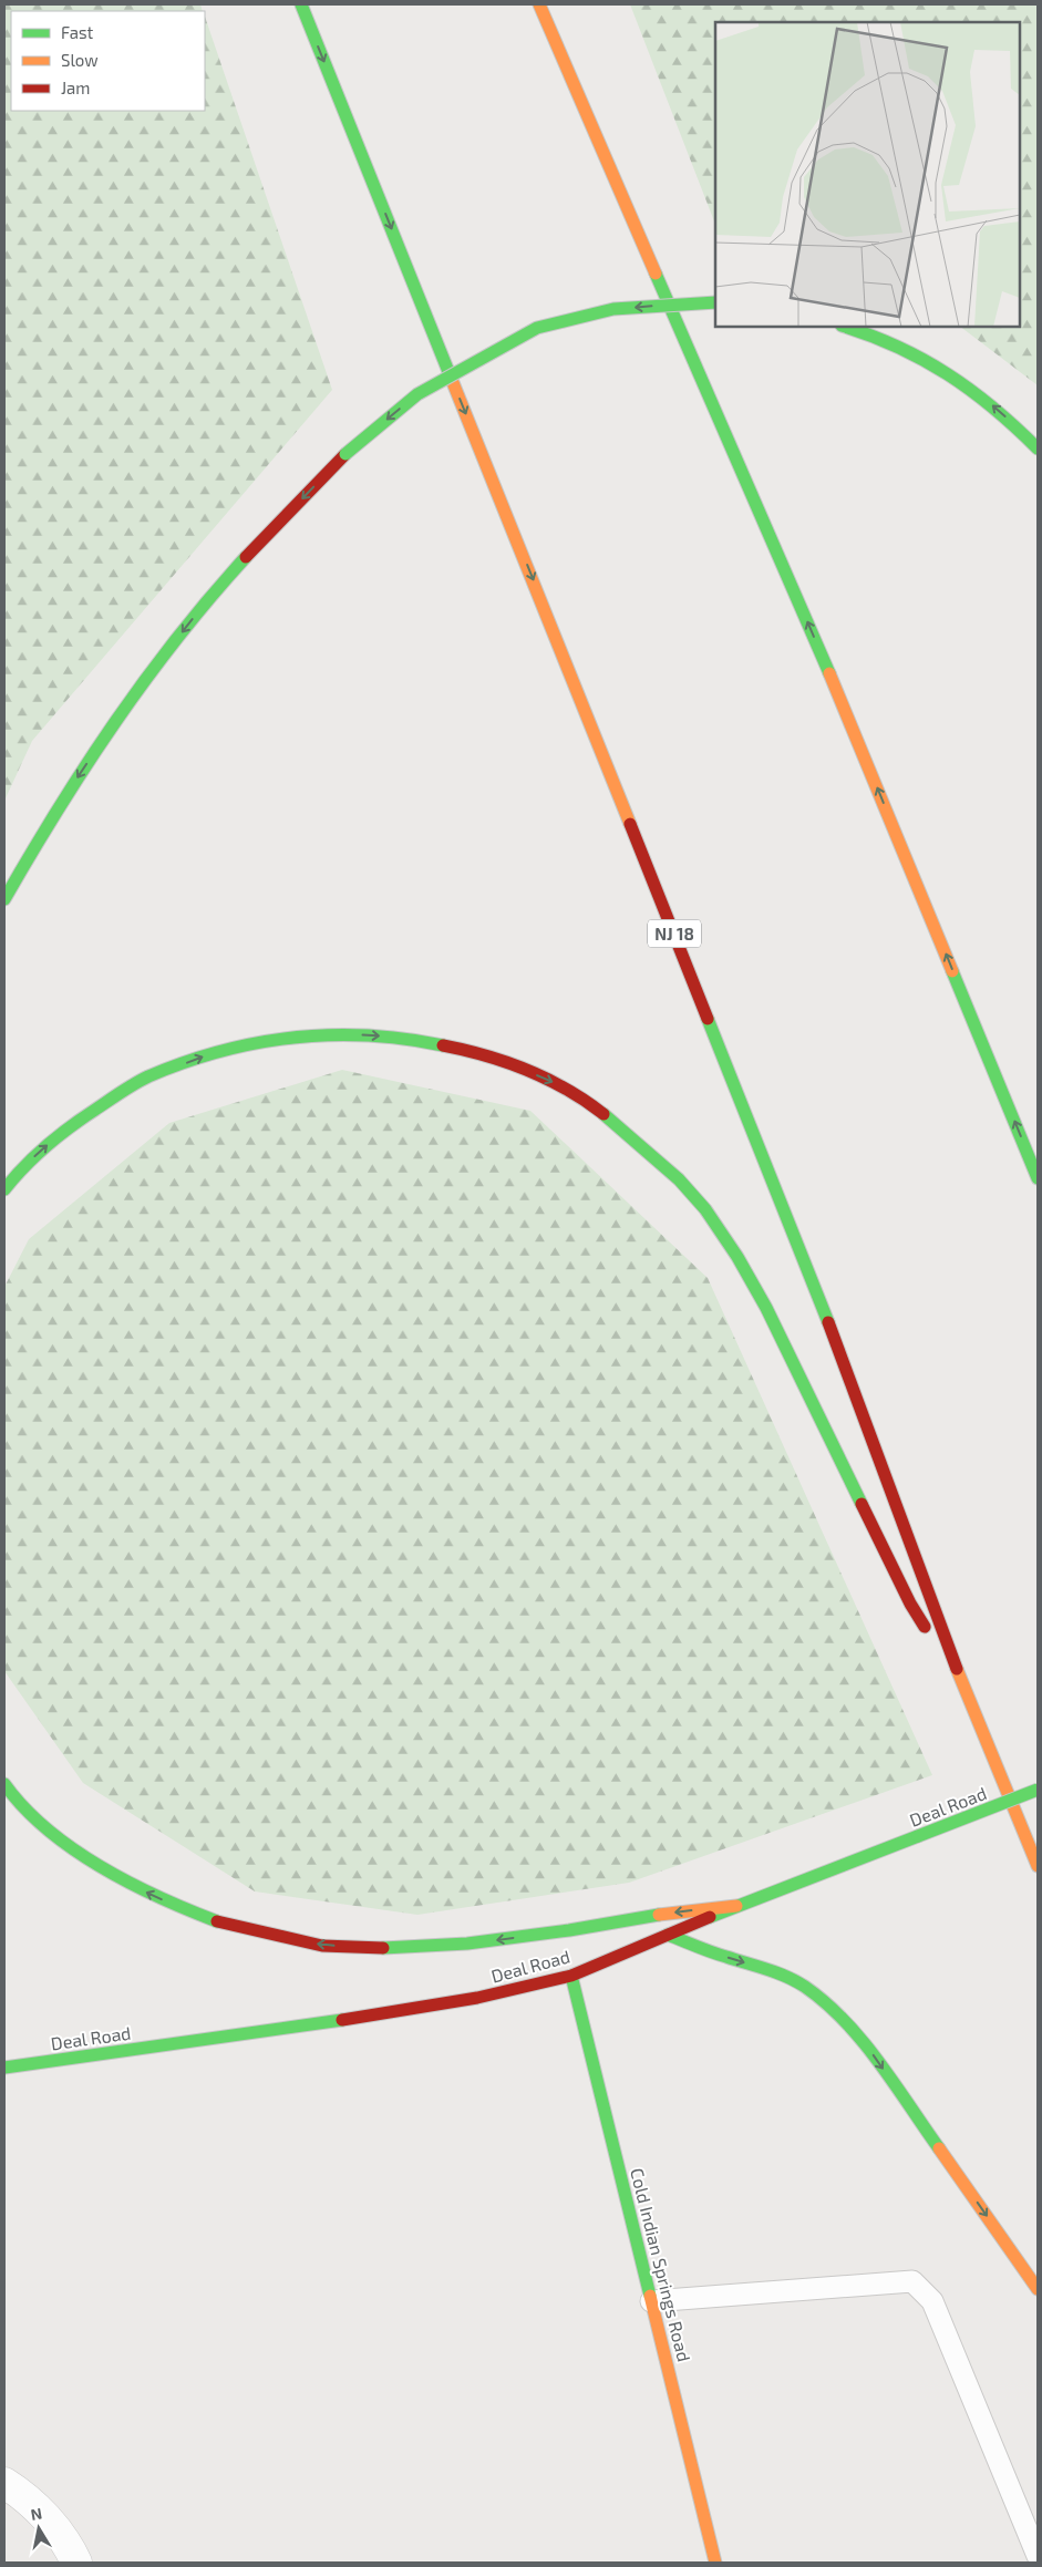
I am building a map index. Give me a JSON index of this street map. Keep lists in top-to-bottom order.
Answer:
{
  "streets": {
    "main road": ["NJ 18", "Deal Road", "Cold Indian Springs Road"]
  },
  "crossings": [
    ["Deal Road", "Cold Indian Springs Road"]
  ],
  "legend": ["Fast", "Slow", "Jam"],
  "north": "top"
}
